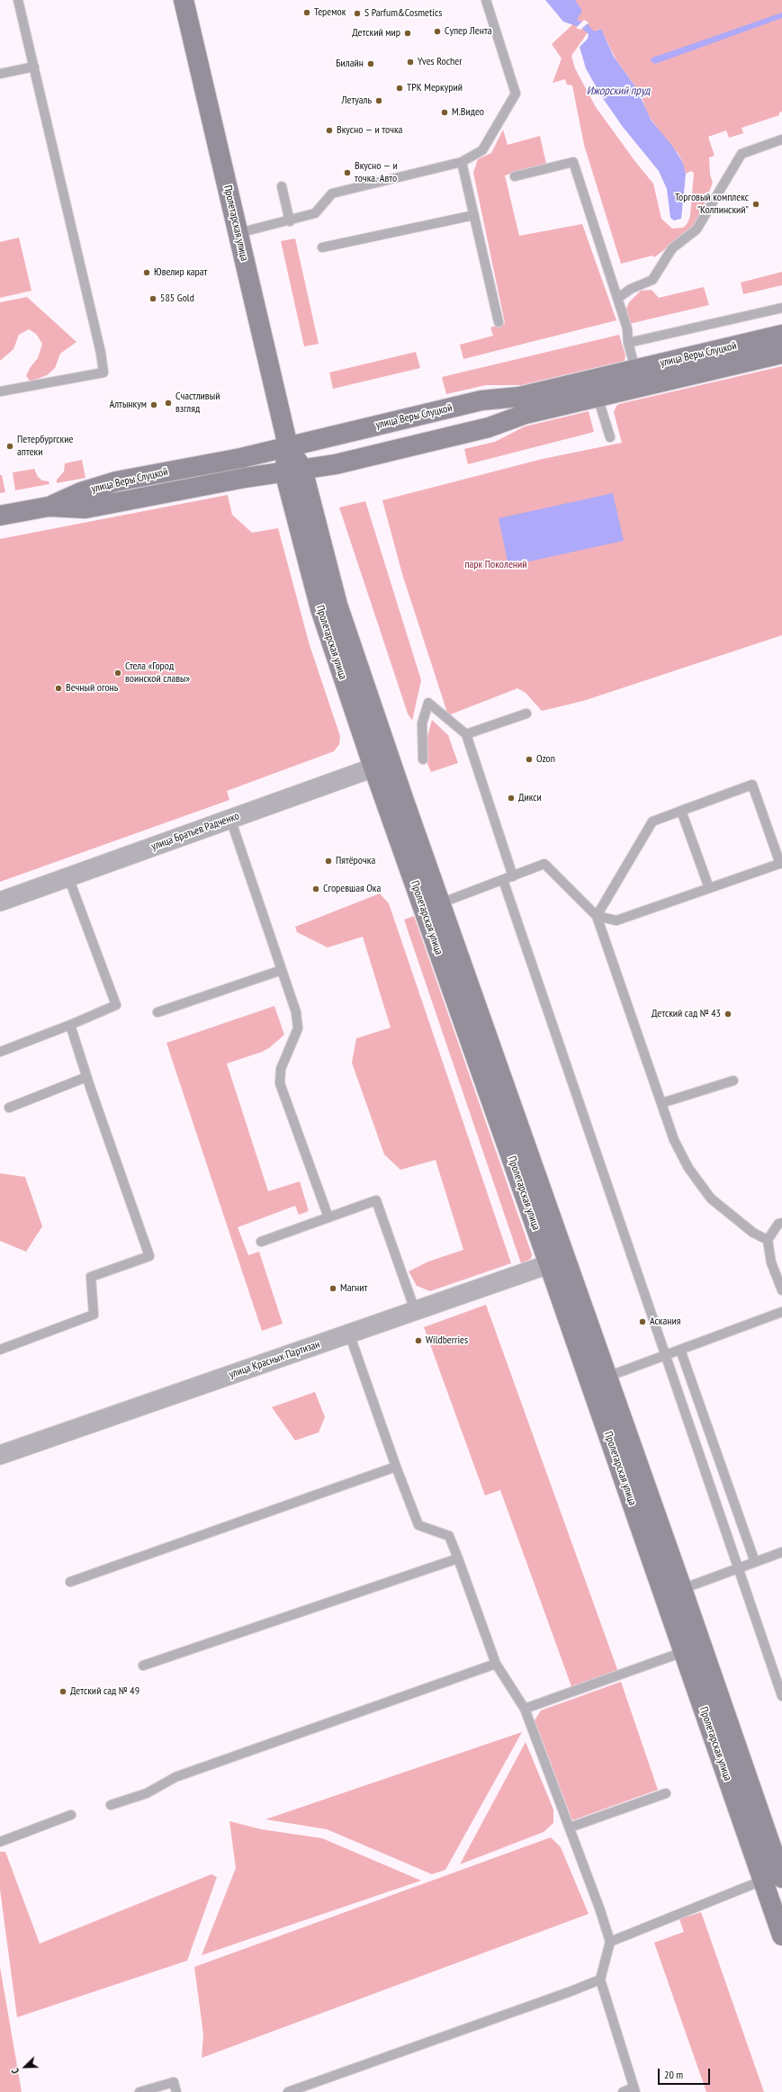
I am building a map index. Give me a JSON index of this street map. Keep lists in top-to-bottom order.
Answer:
{
  "streets": {
    "main road": ["Пролетарская улица", "улица Веры Слуцкой"],
    "street": ["улица Братьев Радченко", "улица Красных Партизан"]
  },
  "crossings": [
    ["Пролетарская улица", "улица Веры Слуцкой"],
    ["Пролетарская улица", "улица Братьев Радченко"],
    ["Пролетарская улица", "улица Красных Партизан"]
  ],
  "water": ["Ижорский пруд"],
  "parks": ["парк Поколений"],
  "places": [
    "Теремок",
    "S Parfum&Cosmetics",
    "Супер Лента",
    "Детский мир",
    "Yves Rocher",
    "Билайн",
    "ТРК Меркурий",
    "Летуаль",
    "М.Видео",
    "Вкусно — и точка",
    "Вкусно — и точка. Авто",
    "Торговый комплекс \"Колпинский\"",
    "Ювелир карат",
    "585 Gold",
    "Счастливый взгляд",
    "Алтынкум",
    "Петербургские аптеки",
    "Стела «Город воинской славы»",
    "Вечный огонь",
    "Ozon",
    "Дикси",
    "Пятёрочка",
    "Сгоревшая Ока",
    "Детский сад № 43",
    "Магнит",
    "Аскания",
    "Wildberries",
    "Детский сад № 49"
  ],
  "scale_bar": "20 m",
  "north": "bottom left"
}
